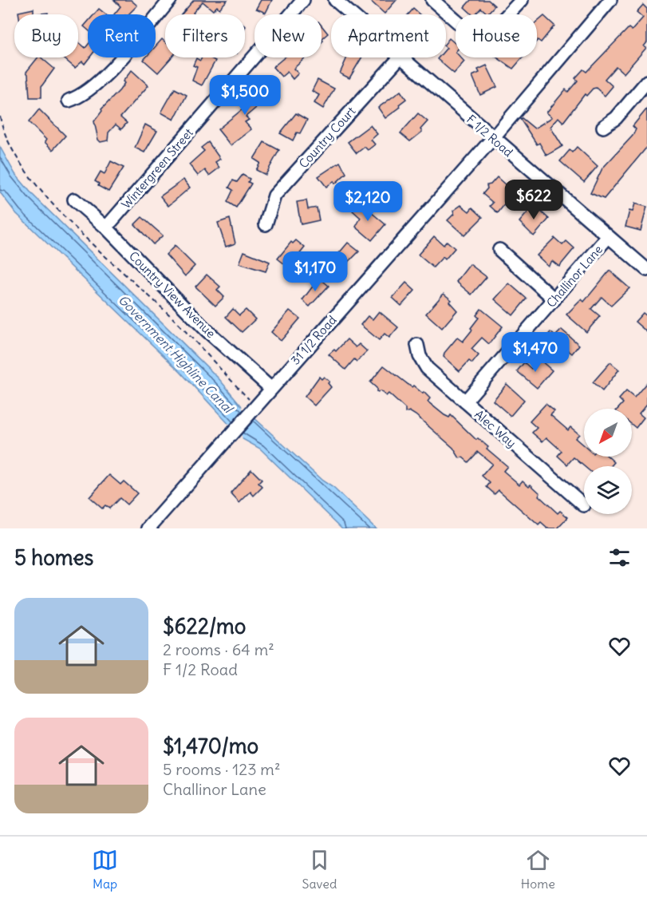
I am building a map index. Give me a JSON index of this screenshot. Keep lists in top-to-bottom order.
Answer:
{
  "streets": {
    "street": [
      "F 1/2 Road",
      "Country Court",
      "Wintergreen Street",
      "Challinor Lane",
      "Country View Avenue",
      "31 1/2 Road",
      "Alec Way"
    ]
  },
  "crossings": [
    ["F 1/2 Road", "Challinor Lane"],
    ["F 1/2 Road", "31 1/2 Road"],
    ["Wintergreen Street", "Country View Avenue"],
    ["Challinor Lane", "Alec Way"],
    ["Country View Avenue", "31 1/2 Road"]
  ],
  "water": ["Government Highline Canal"],
  "north": "bottom left",
  "page": {
    "chip": [
      "Buy",
      "Rent",
      "Filters",
      "New",
      "Apartment",
      "House"
    ],
    "price": [
      "$1,500",
      "$622",
      "$2,120",
      "$1,170",
      "$1,470"
    ],
    "heading": "5 homes",
    "list": [
      {
        "name": "$622/mo",
        "note": "2 rooms · 64 m² · F 1/2 Road"
      },
      {
        "name": "$1,470/mo",
        "note": "5 rooms · 123 m² · Challinor Lane"
      }
    ],
    "tabs": ["Map", "Saved", "Home"]
  }
}
